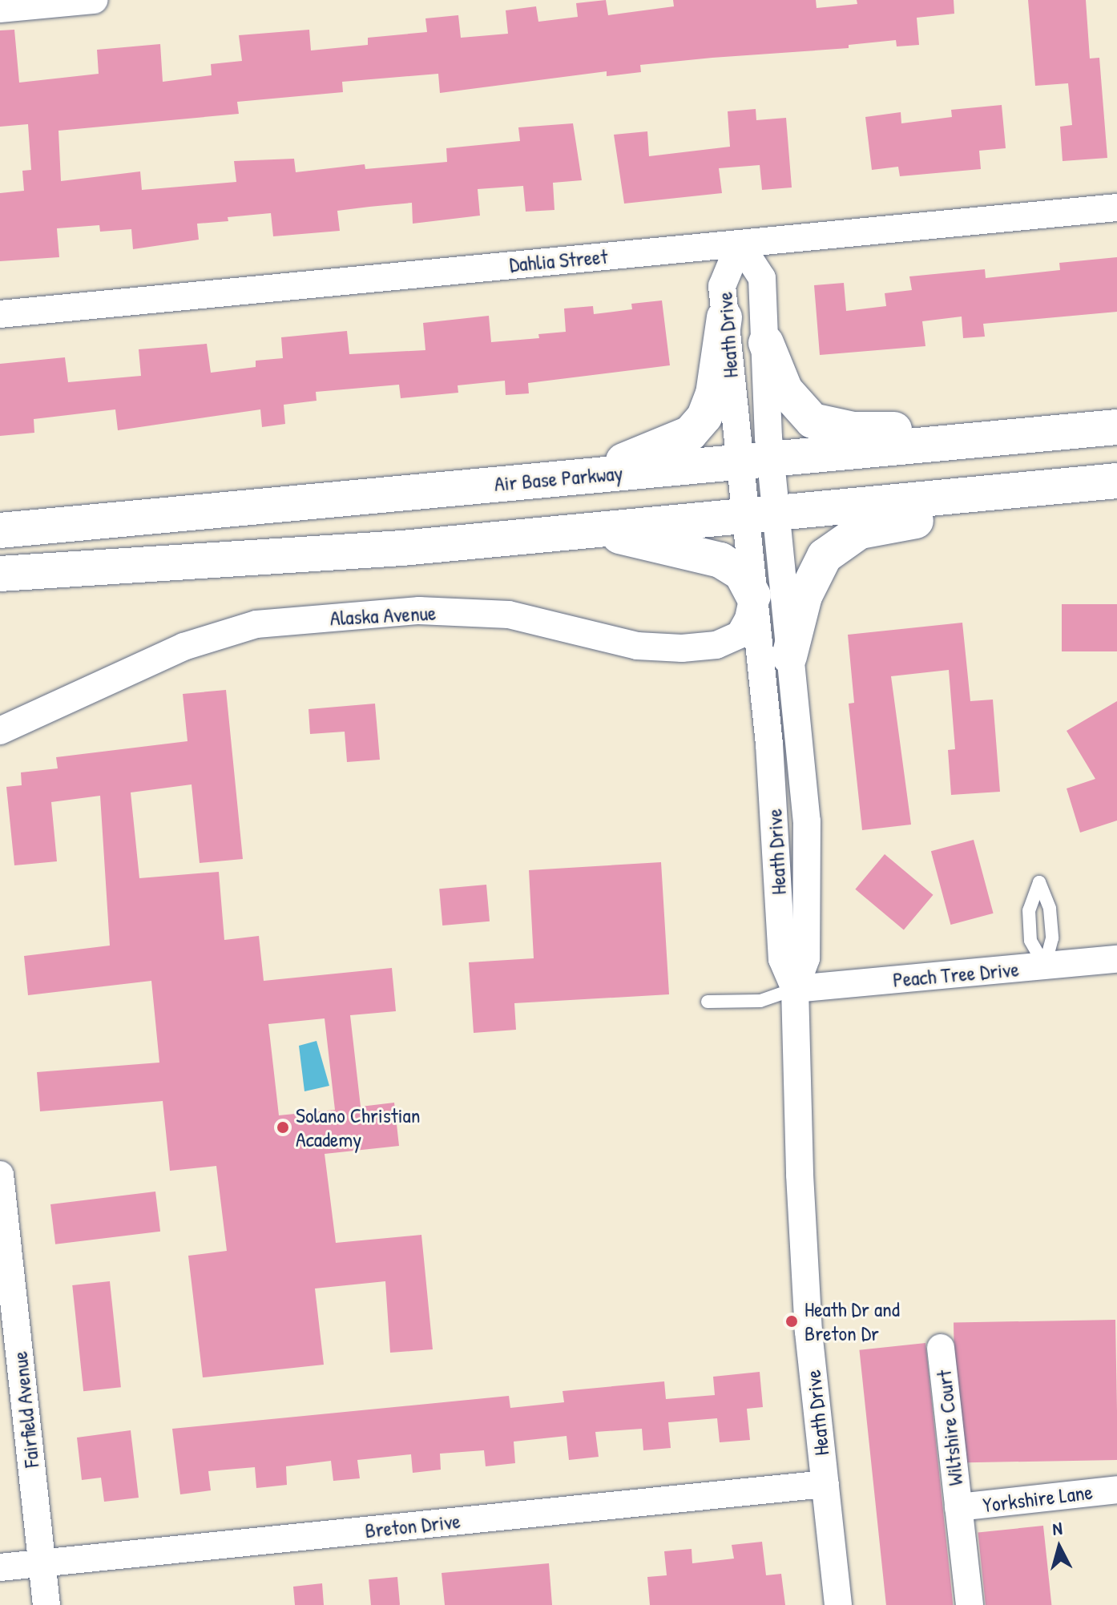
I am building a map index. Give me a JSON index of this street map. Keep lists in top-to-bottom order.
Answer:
{
  "streets": {
    "main road": ["Air Base Parkway"],
    "street": [
      "Dahlia Street",
      "Heath Drive",
      "Alaska Avenue",
      "Peach Tree Drive",
      "Fairfield Avenue",
      "Wiltshire Court",
      "Yorkshire Lane",
      "Breton Drive"
    ]
  },
  "crossings": [
    ["Dahlia Street", "Heath Drive"],
    ["Heath Drive", "Air Base Parkway"],
    ["Heath Drive", "Alaska Avenue"],
    ["Heath Drive", "Peach Tree Drive"],
    ["Heath Drive", "Breton Drive"],
    ["Fairfield Avenue", "Breton Drive"],
    ["Wiltshire Court", "Yorkshire Lane"]
  ],
  "places": ["Solano Christian Academy", "Heath Dr and Breton Dr"],
  "north": "top"
}
